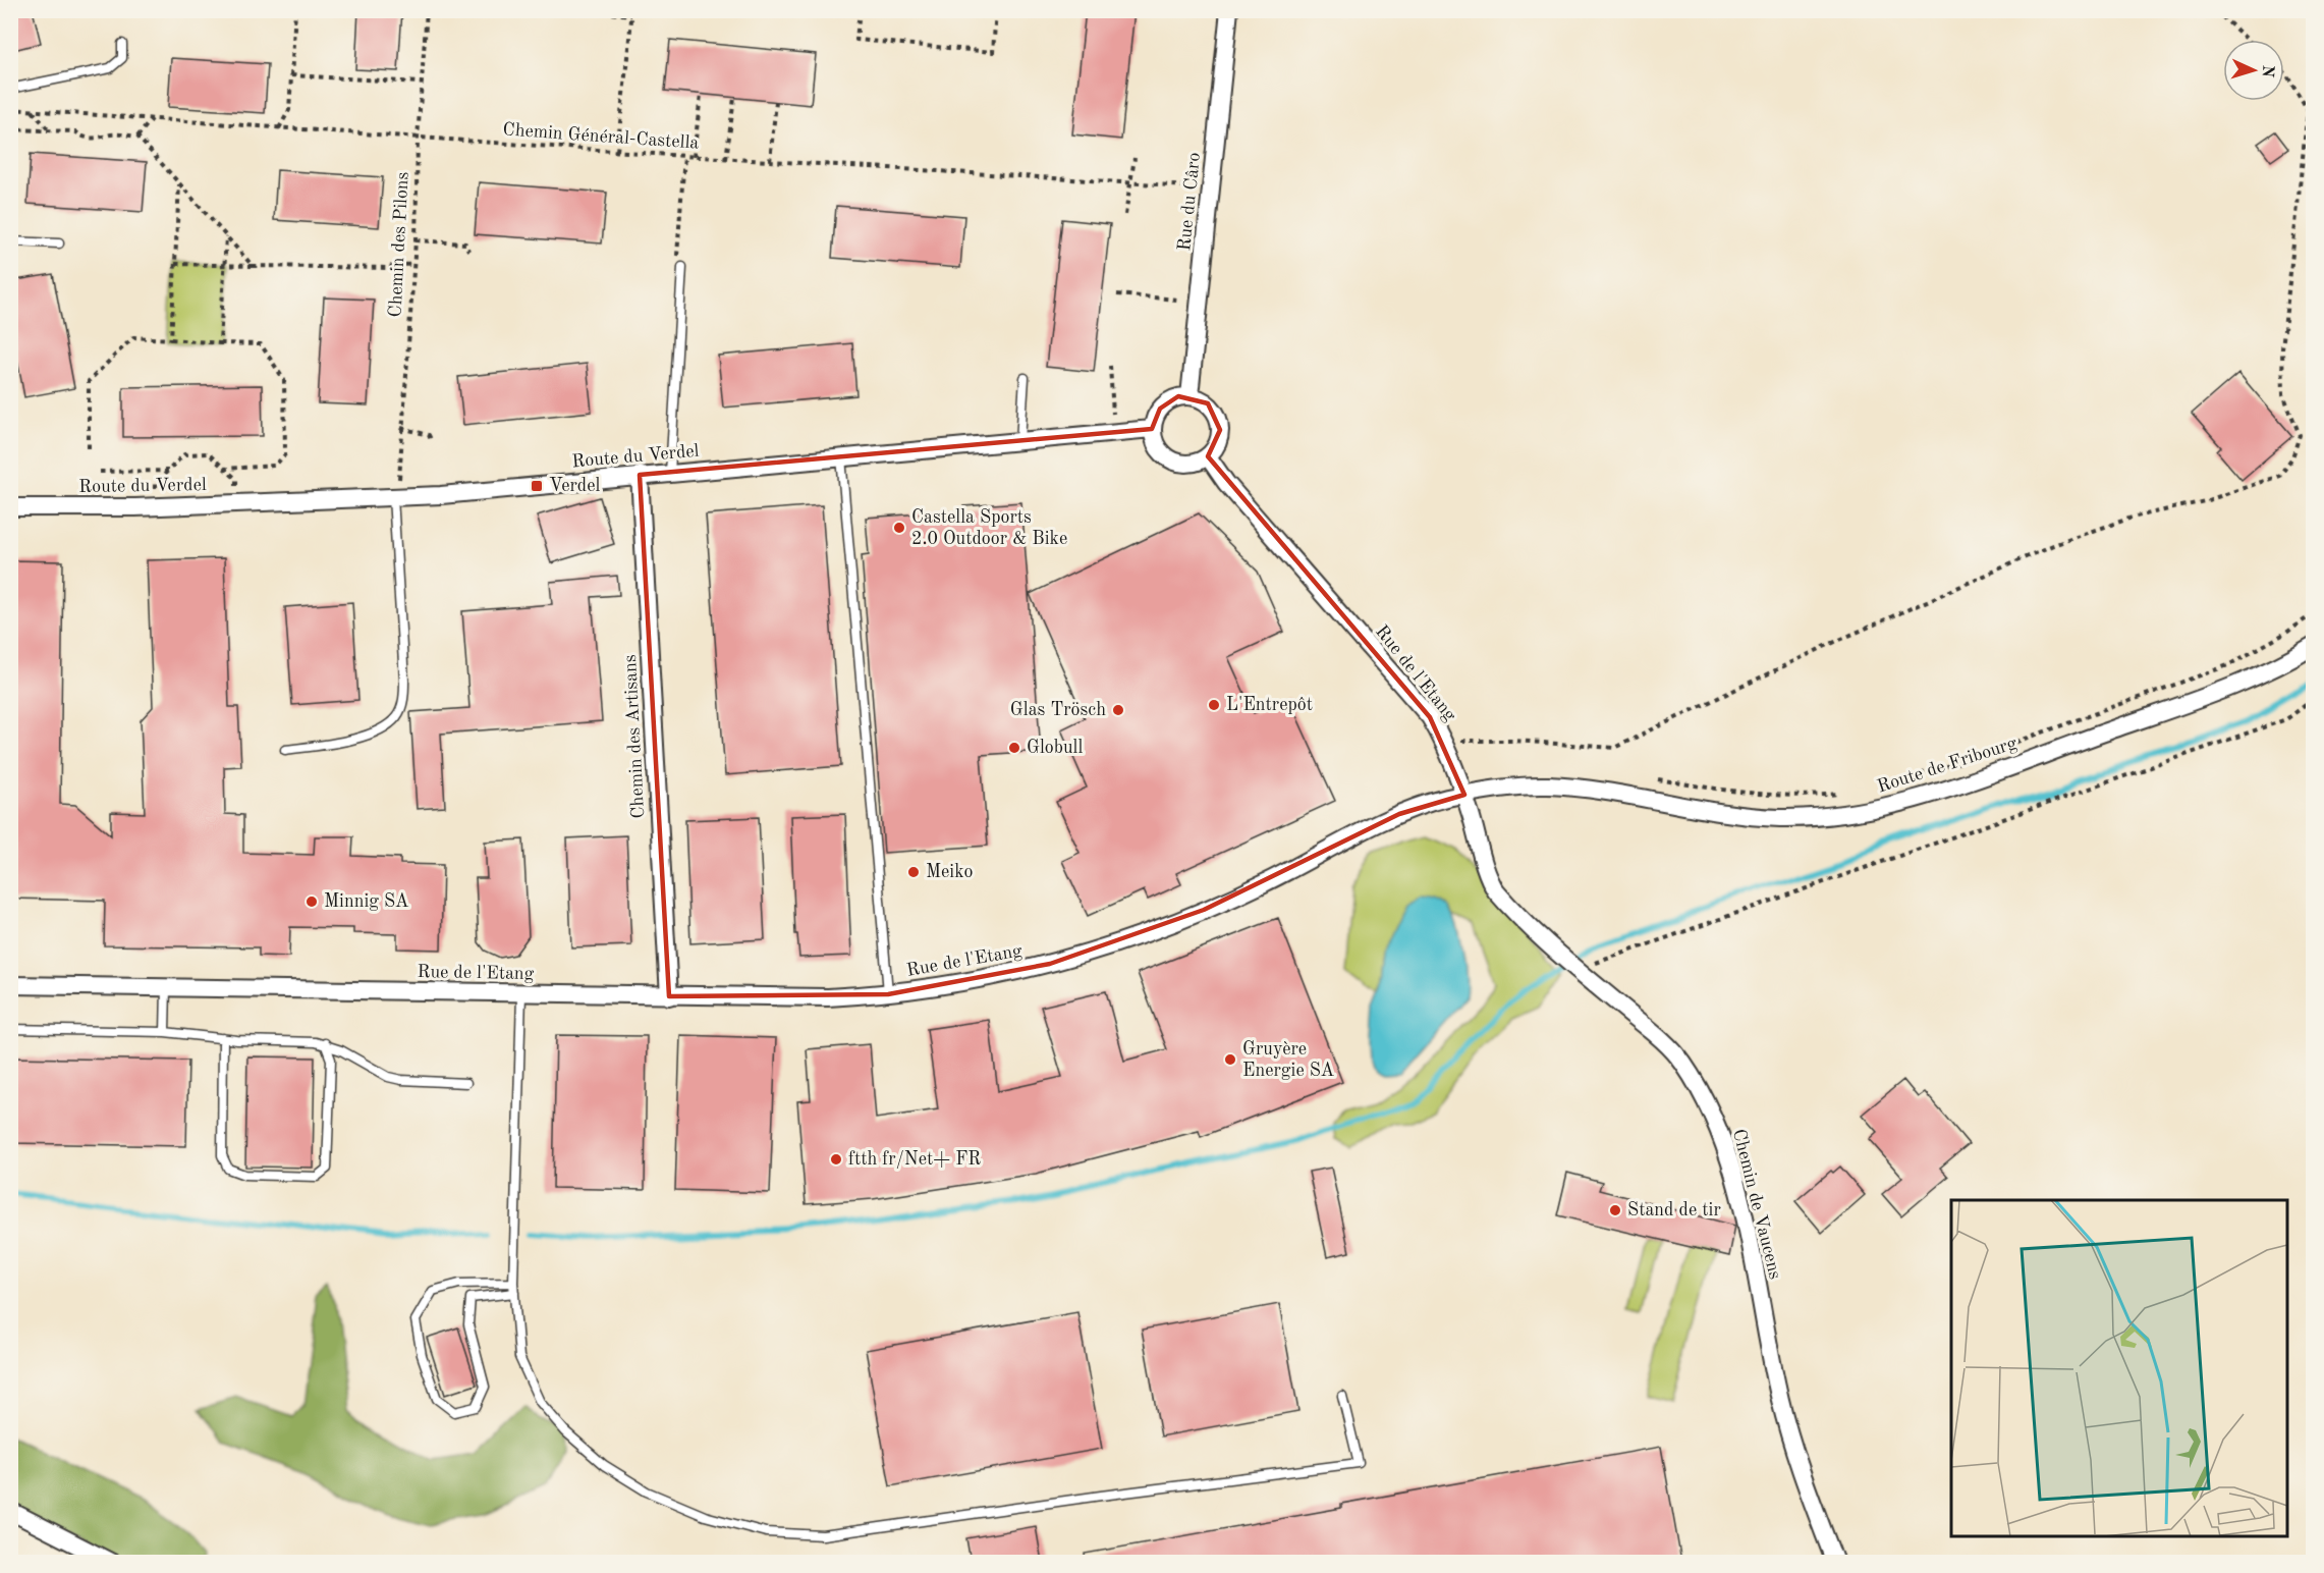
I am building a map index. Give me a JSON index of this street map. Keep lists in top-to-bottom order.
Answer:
{
  "streets": {
    "street": [
      "Rue du Câro",
      "Route du Verdel",
      "Rue de l'Etang",
      "Chemin des Artisans",
      "Route de Fribourg",
      "Chemin de Vaucens"
    ],
    "path": ["Chemin Général-Castella", "Chemin des Pilons"]
  },
  "crossings": [
    ["Chemin Général-Castella", "Chemin des Pilons"],
    ["Rue du Câro", "Route du Verdel"],
    ["Rue du Câro", "Rue de l'Etang"],
    ["Route du Verdel", "Rue de l'Etang"],
    ["Route du Verdel", "Chemin des Artisans"],
    ["Rue de l'Etang", "Chemin des Artisans"],
    ["Rue de l'Etang", "Route de Fribourg"],
    ["Rue de l'Etang", "Chemin de Vaucens"],
    ["Route de Fribourg", "Chemin de Vaucens"]
  ],
  "places": {
    "transit": ["Verdel"],
    "other": [
      "Castella Sports 2.0 Outdoor & Bike",
      "L'Entrepôt",
      "Glas Trösch",
      "Globull",
      "Meiko",
      "Minnig SA",
      "Gruyère Energie SA",
      "ftth fr/Net+ FR",
      "Stand de tir"
    ]
  },
  "north": "right"
}
